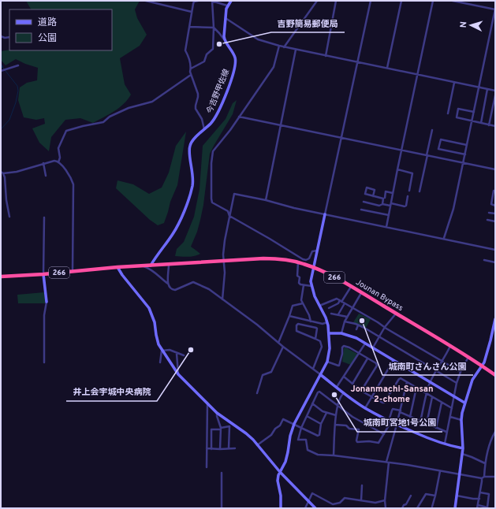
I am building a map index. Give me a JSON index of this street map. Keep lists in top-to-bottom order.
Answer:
{
  "streets": {
    "highway": ["266", "Jounan Bypass"],
    "street": ["今吉野甲佐線"]
  },
  "crossings": [
    ["今吉野甲佐線", "266"],
    ["今吉野甲佐線", "Jounan Bypass"],
    ["266", "Jounan Bypass"]
  ],
  "districts": ["Jonanmachi-Sansan 2-chome"],
  "places": [
    "吉野簡易郵便局",
    "城南町さんさん公園",
    "井上会宇城中央病院",
    "城南町宮地1号公園"
  ],
  "legend": ["道路", "公園"],
  "north": "left"
}
